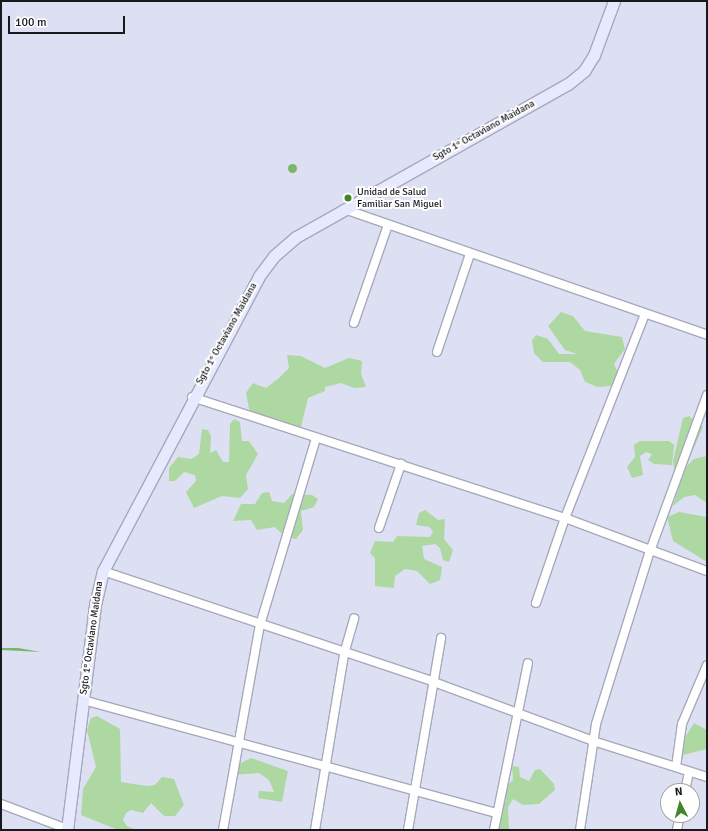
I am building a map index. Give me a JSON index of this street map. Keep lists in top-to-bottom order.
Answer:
{
  "streets": {
    "main road": ["Sgto 1° Octaviano Maidana"]
  },
  "places": ["Unidad de Salud Familiar San Miguel"],
  "scale_bar": "100 m",
  "north": "top"
}
